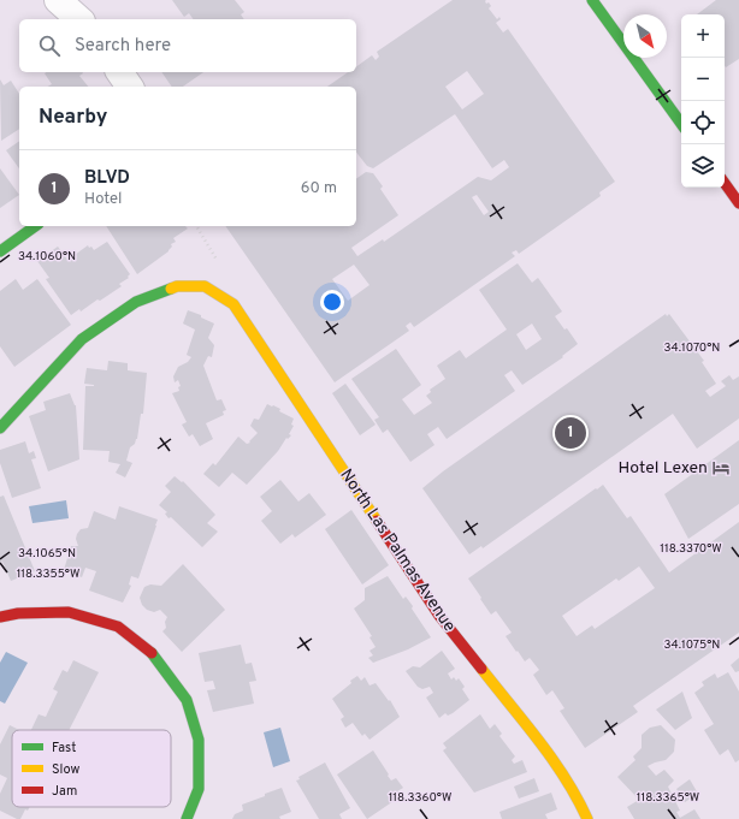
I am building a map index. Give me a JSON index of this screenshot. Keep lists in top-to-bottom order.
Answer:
{
  "streets": {
    "street": ["North Las Palmas Avenue"]
  },
  "places": {
    "hotel": ["Hotel Lexen"]
  },
  "legend": ["Fast", "Slow", "Jam"],
  "north": "bottom right",
  "page": {
    "map_buttons": ["+", "−"],
    "search": "Search here",
    "heading": "Nearby",
    "list": [
      {
        "mark": "1",
        "name": "BLVD",
        "note": "Hotel",
        "value": "60 m"
      }
    ],
    "pins": "1"
  },
  "coordinates": [
    "34.1060°N",
    "34.1070°N",
    "118.3370°W",
    "34.1065°N",
    "118.3355°W",
    "34.1075°N",
    "118.3360°W",
    "118.3365°W"
  ]
}
